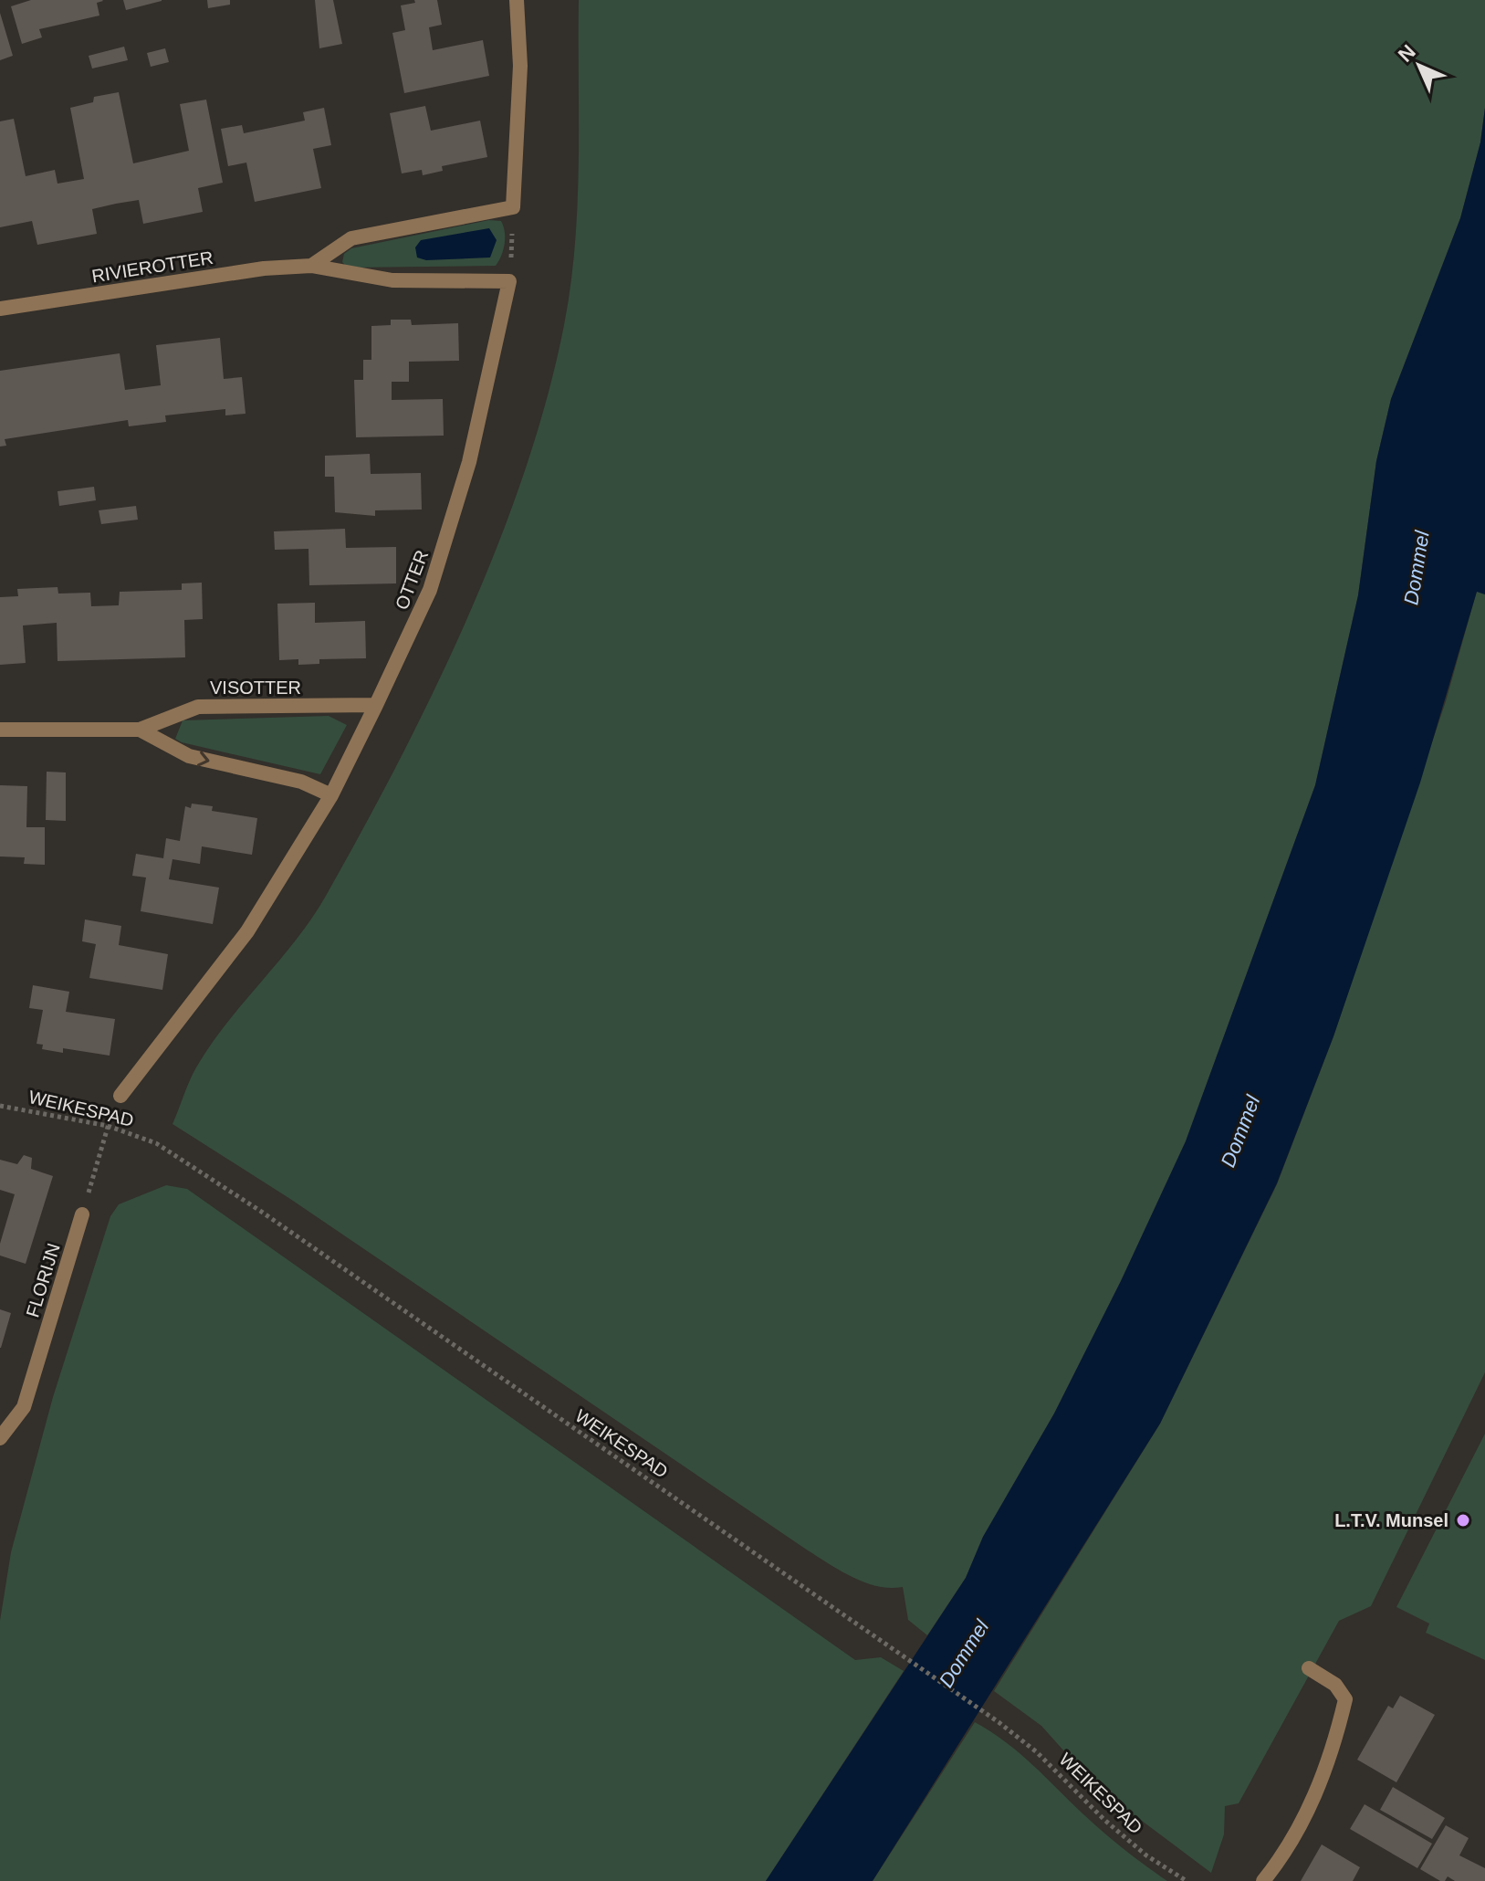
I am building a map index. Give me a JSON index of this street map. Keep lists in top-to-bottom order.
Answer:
{
  "streets": {
    "street": [
      "RIVIEROTTER",
      "OTTER",
      "VISOTTER",
      "FLORIJN"
    ],
    "path": ["WEIKESPAD"]
  },
  "crossings": [
    ["RIVIEROTTER", "OTTER"],
    ["OTTER", "VISOTTER"]
  ],
  "water": ["Dommel"],
  "places": ["L.T.V. Munsel"],
  "north": "top left"
}
